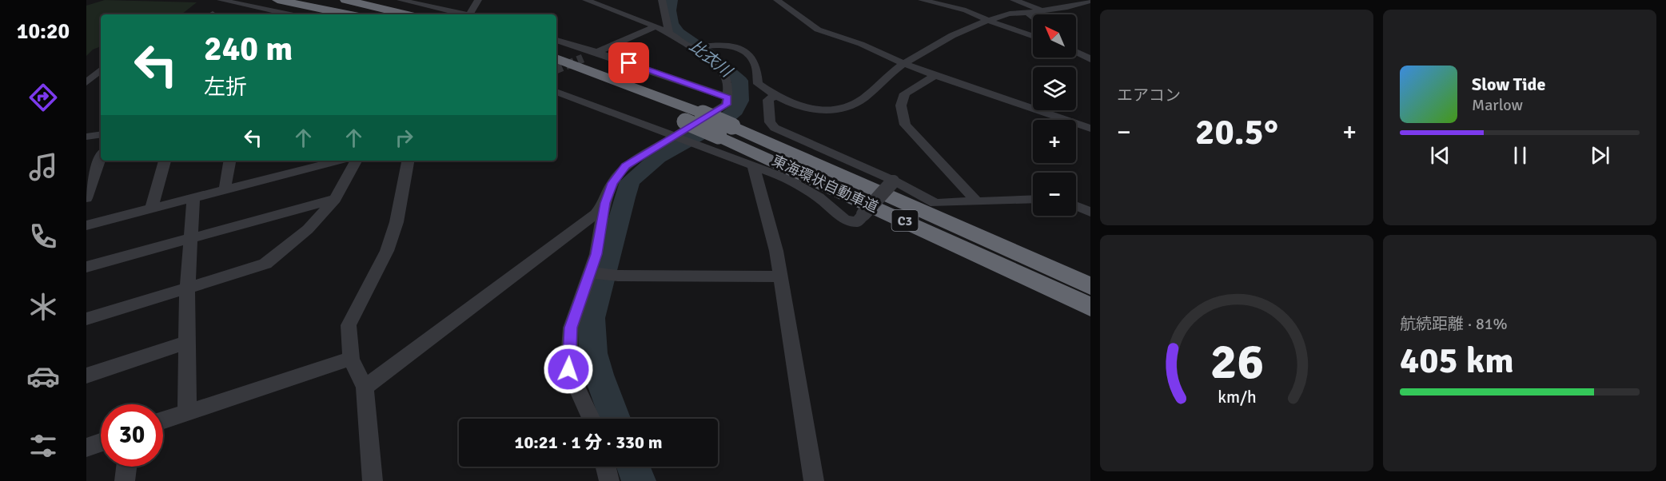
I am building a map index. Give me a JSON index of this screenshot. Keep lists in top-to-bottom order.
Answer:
{
  "streets": {
    "highway": ["東海環状自動車道", "C3"]
  },
  "water": ["比衣川"],
  "north": "top left",
  "page": {
    "tabs": "10:20",
    "tile": [
      "エアコン",
      ["航続距離 · 81%", "405 km"]
    ],
    "map_buttons": ["+", "−"],
    "turn": ["240 m", "左折"],
    "song": ["Slow Tide", "Marlow"],
    "heat": ["−", "20.5°", "+"],
    "limit": "30",
    "trip": "10:21 · 1 分 · 330 m",
    "gauge": ["26", "km/h"]
  }
}
